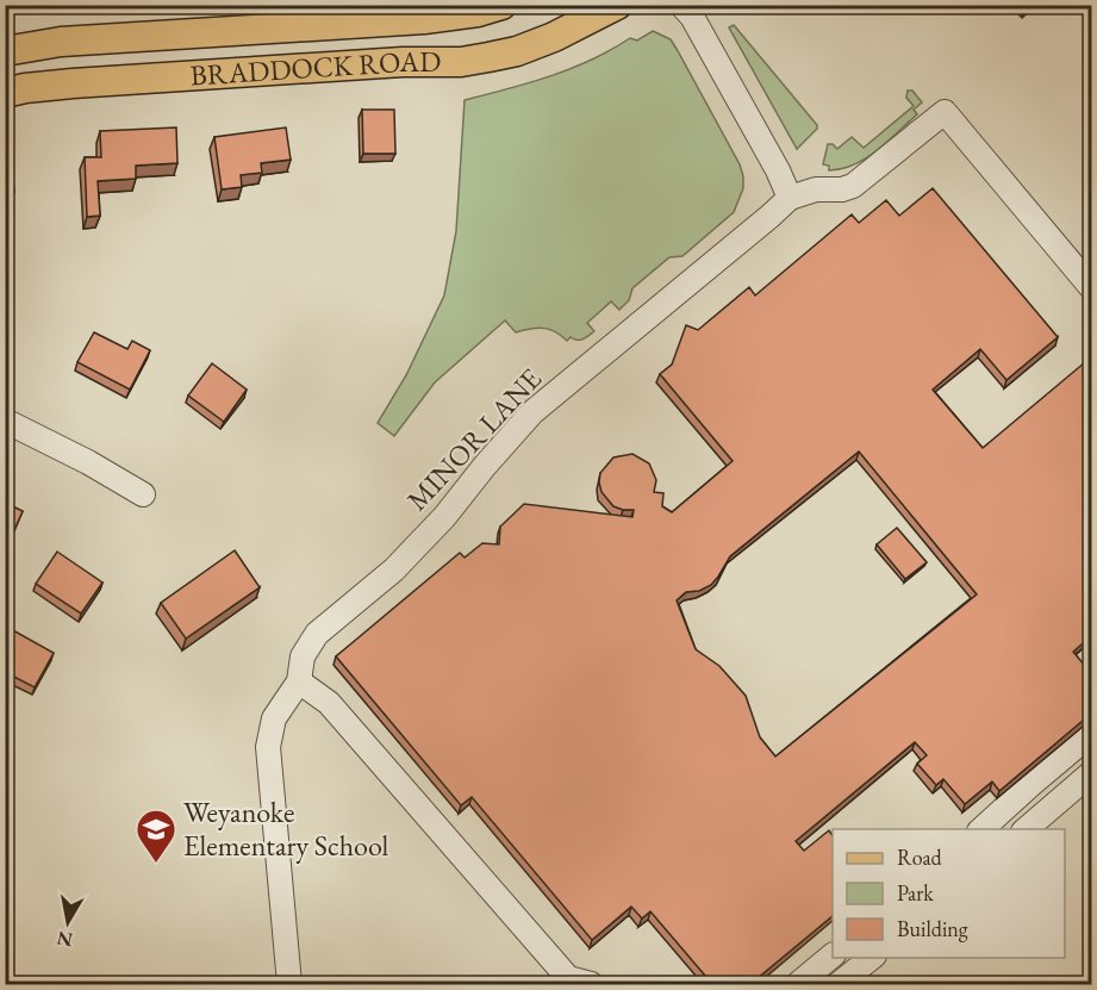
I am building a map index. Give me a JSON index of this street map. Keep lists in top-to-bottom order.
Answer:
{
  "streets": {
    "main road": ["BRADDOCK ROAD"],
    "street": ["MINOR LANE"]
  },
  "places": {
    "school or university": ["Weyanoke Elementary School"]
  },
  "legend": ["Road", "Park", "Building"],
  "north": "bottom"
}
